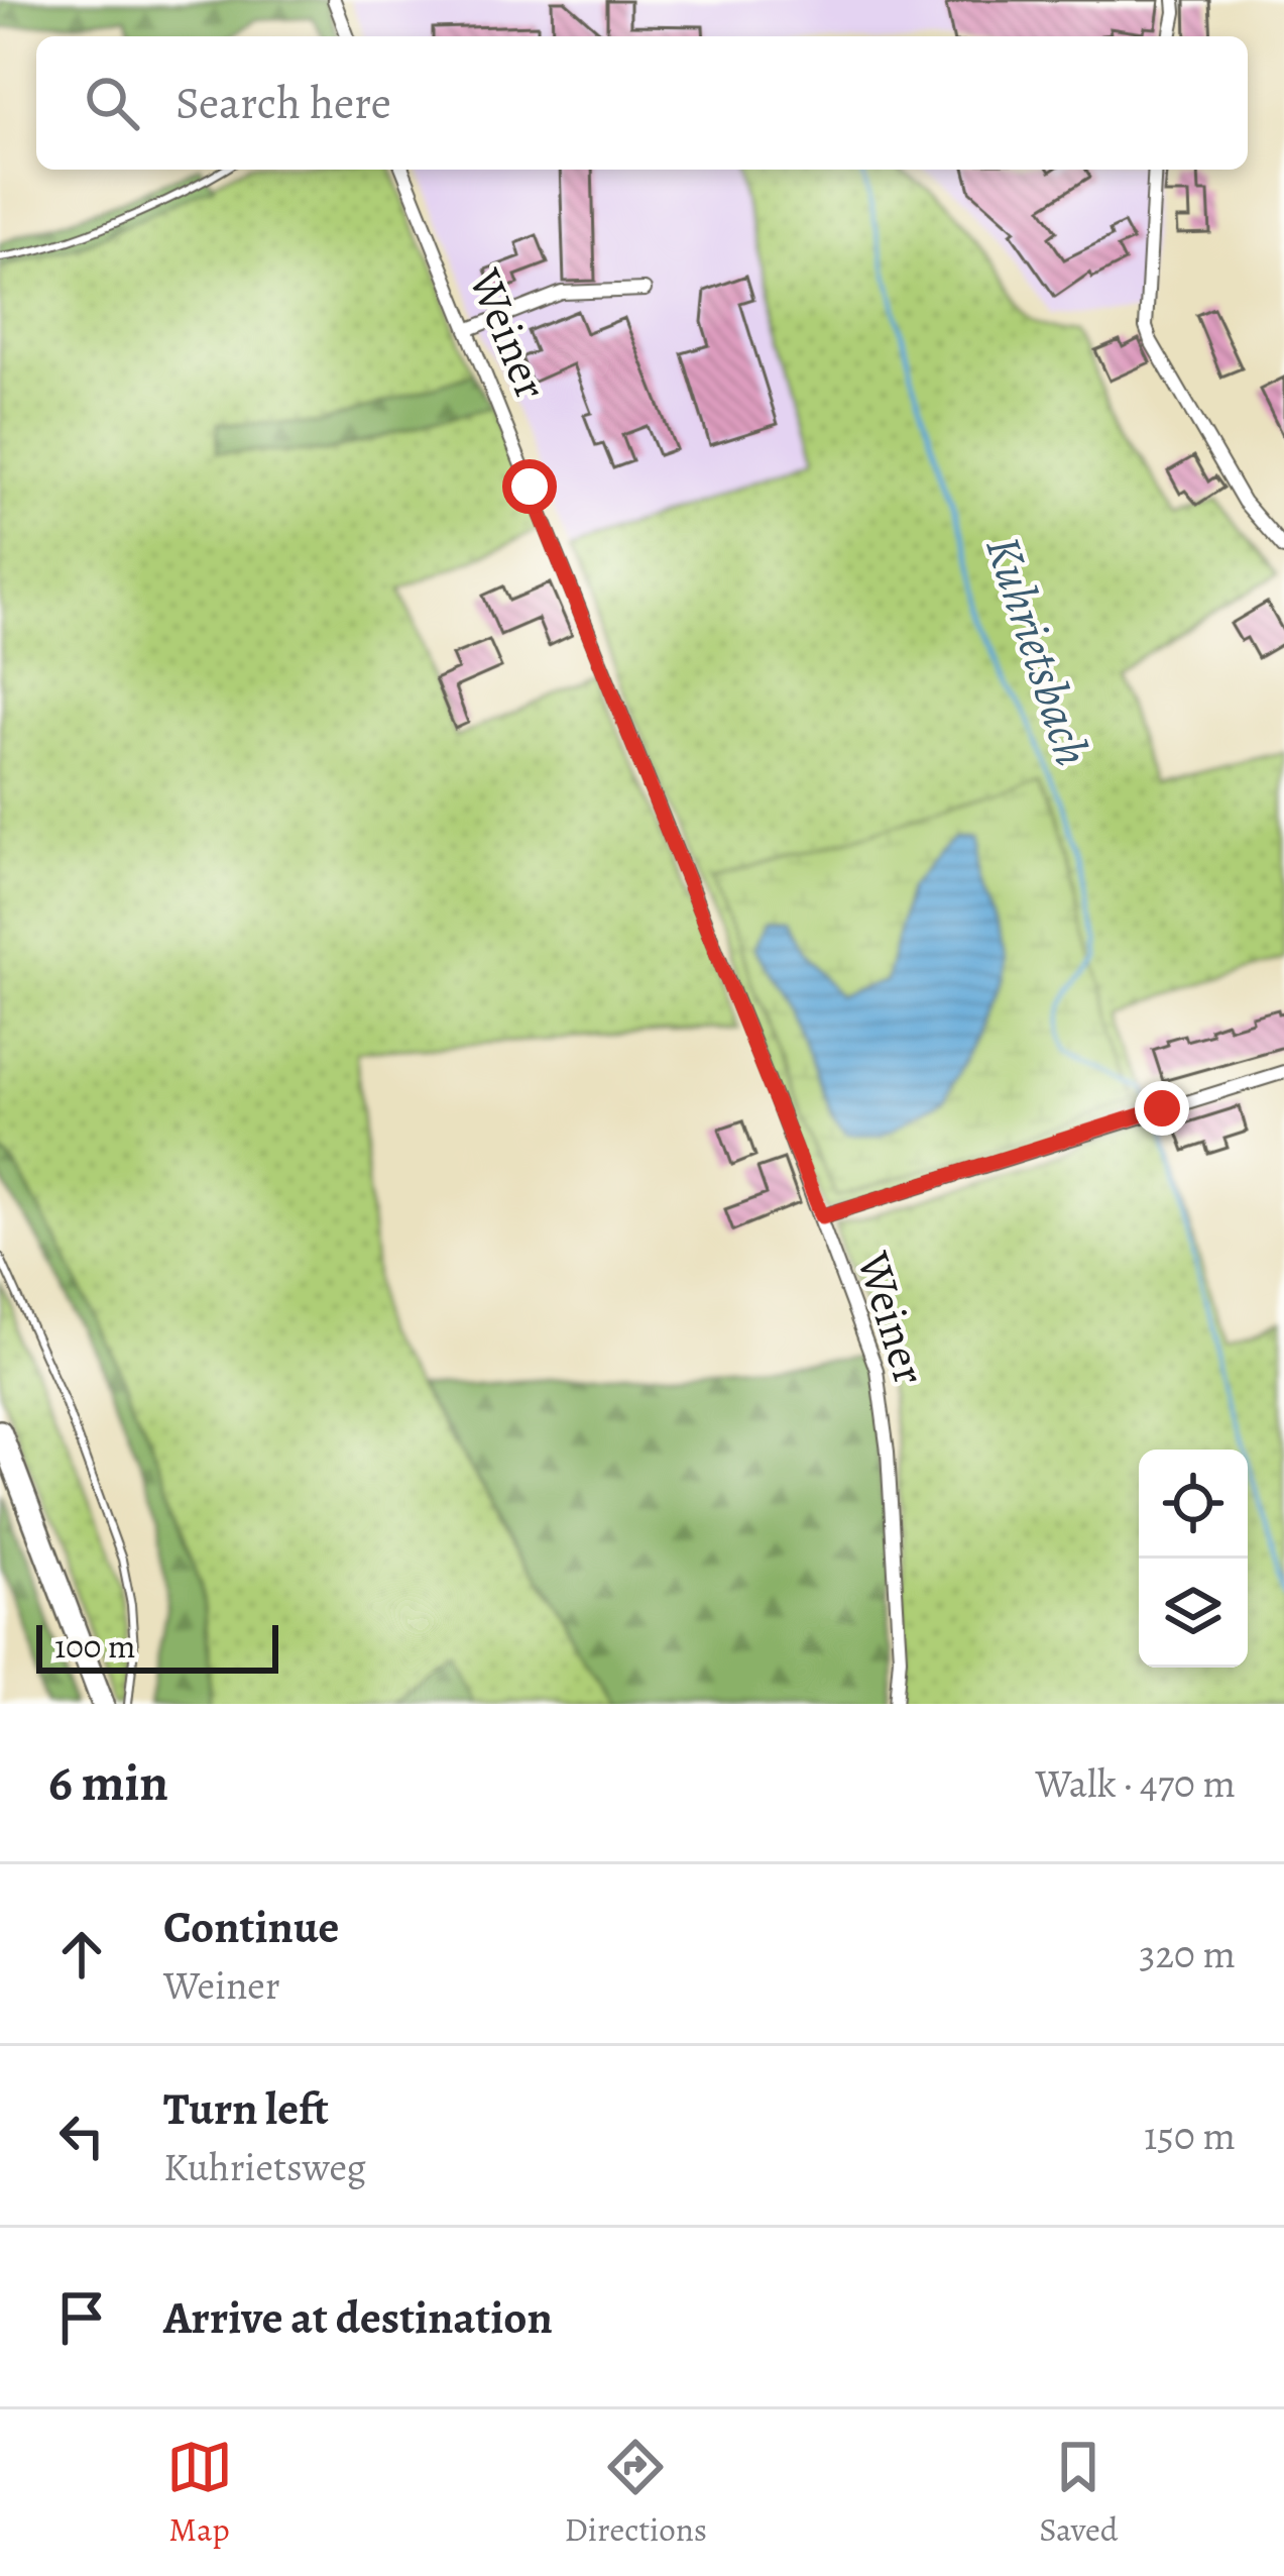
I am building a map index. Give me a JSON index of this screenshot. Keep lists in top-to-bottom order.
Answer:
{
  "streets": {
    "street": ["Weiner"]
  },
  "water": ["Kuhrietsbach"],
  "scale_bar": "100 m",
  "page": {
    "search": "Search here",
    "scale": "100 m",
    "heading": ["6 min", "Walk · 470 m"],
    "list": [
      ["Continue", "Weiner", "320 m"],
      ["Turn left", "Kuhrietsweg", "150 m"],
      "Arrive at destination"
    ],
    "nav": ["Map", "Directions", "Saved"]
  }
}
